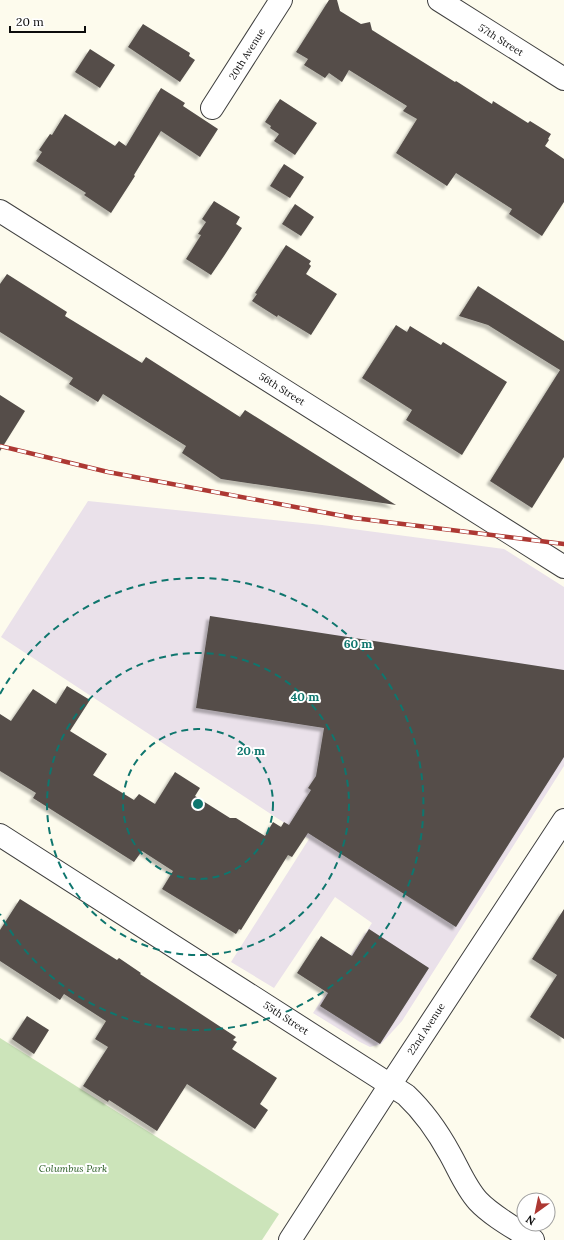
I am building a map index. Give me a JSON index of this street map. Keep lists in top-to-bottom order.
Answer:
{
  "streets": {
    "street": [
      "57th Street",
      "20th Avenue",
      "56th Street",
      "55th Street",
      "22nd Avenue"
    ]
  },
  "crossings": [
    ["55th Street", "22nd Avenue"]
  ],
  "parks": ["Columbus Park"],
  "scale_bar": "20 m",
  "north": "bottom left",
  "rings": ["60 m", "40 m", "20 m"]
}
